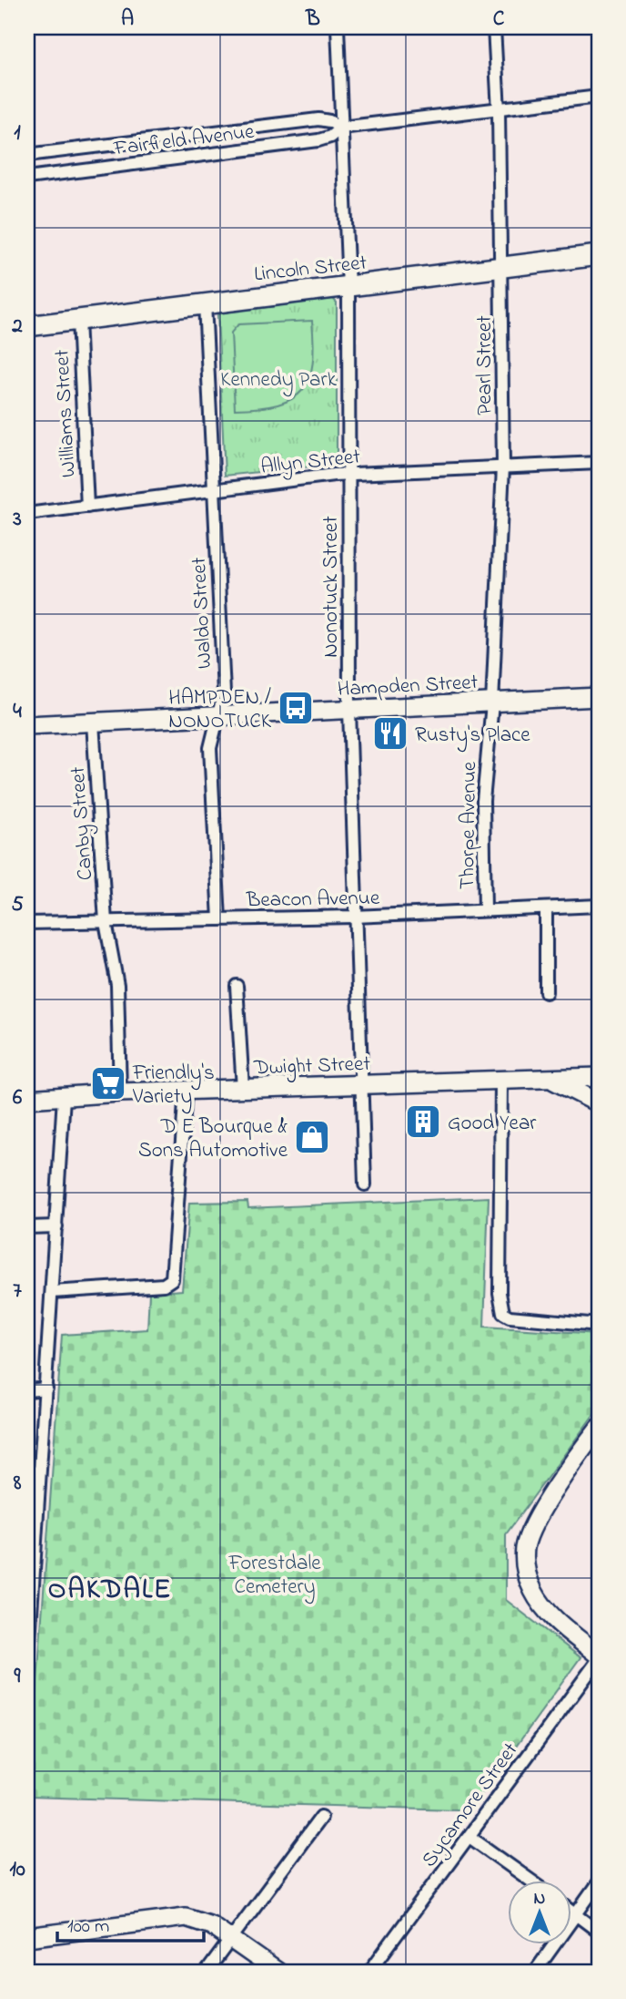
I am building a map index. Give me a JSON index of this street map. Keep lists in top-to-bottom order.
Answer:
{
  "streets": {
    "main road": ["Lincoln Street", "Hampden Street", "Dwight Street"],
    "street": [
      "Fairfield Avenue",
      "Pearl Street",
      "Williams Street",
      "Allyn Street",
      "Nonotuck Street",
      "Waldo Street",
      "Canby Street",
      "Thorpe Avenue",
      "Beacon Avenue",
      "Sycamore Street"
    ]
  },
  "crossings": [
    ["Fairfield Avenue", "Pearl Street"],
    ["Fairfield Avenue", "Nonotuck Street"],
    ["Lincoln Street", "Pearl Street"],
    ["Lincoln Street", "Williams Street"],
    ["Lincoln Street", "Nonotuck Street"],
    ["Lincoln Street", "Waldo Street"],
    ["Pearl Street", "Allyn Street"],
    ["Pearl Street", "Hampden Street"],
    ["Pearl Street", "Thorpe Avenue"],
    ["Williams Street", "Allyn Street"],
    ["Allyn Street", "Nonotuck Street"],
    ["Allyn Street", "Waldo Street"],
    ["Nonotuck Street", "Hampden Street"],
    ["Nonotuck Street", "Beacon Avenue"],
    ["Nonotuck Street", "Dwight Street"],
    ["Waldo Street", "Hampden Street"],
    ["Waldo Street", "Beacon Avenue"],
    ["Hampden Street", "Canby Street"],
    ["Hampden Street", "Thorpe Avenue"],
    ["Canby Street", "Beacon Avenue"],
    ["Canby Street", "Dwight Street"],
    ["Thorpe Avenue", "Beacon Avenue"]
  ],
  "districts": ["OAKDALE"],
  "parks": ["Kennedy Park", "Forestdale Cemetery"],
  "places": {
    "bus stop": ["HAMPDEN / NONOTUCK"],
    "restaurant": ["Rusty's Place"],
    "supermarket": ["Friendly's Variety"],
    "building": ["Good Year"],
    "shop": ["D E Bourque & Sons Automotive"]
  },
  "scale_bar": "100 m",
  "north": "top",
  "grid": {
    "columns": ["A", "B", "C"],
    "rows": [
      "1",
      "2",
      "3",
      "4",
      "5",
      "6",
      "7",
      "8",
      "9",
      "10"
    ]
  }
}
